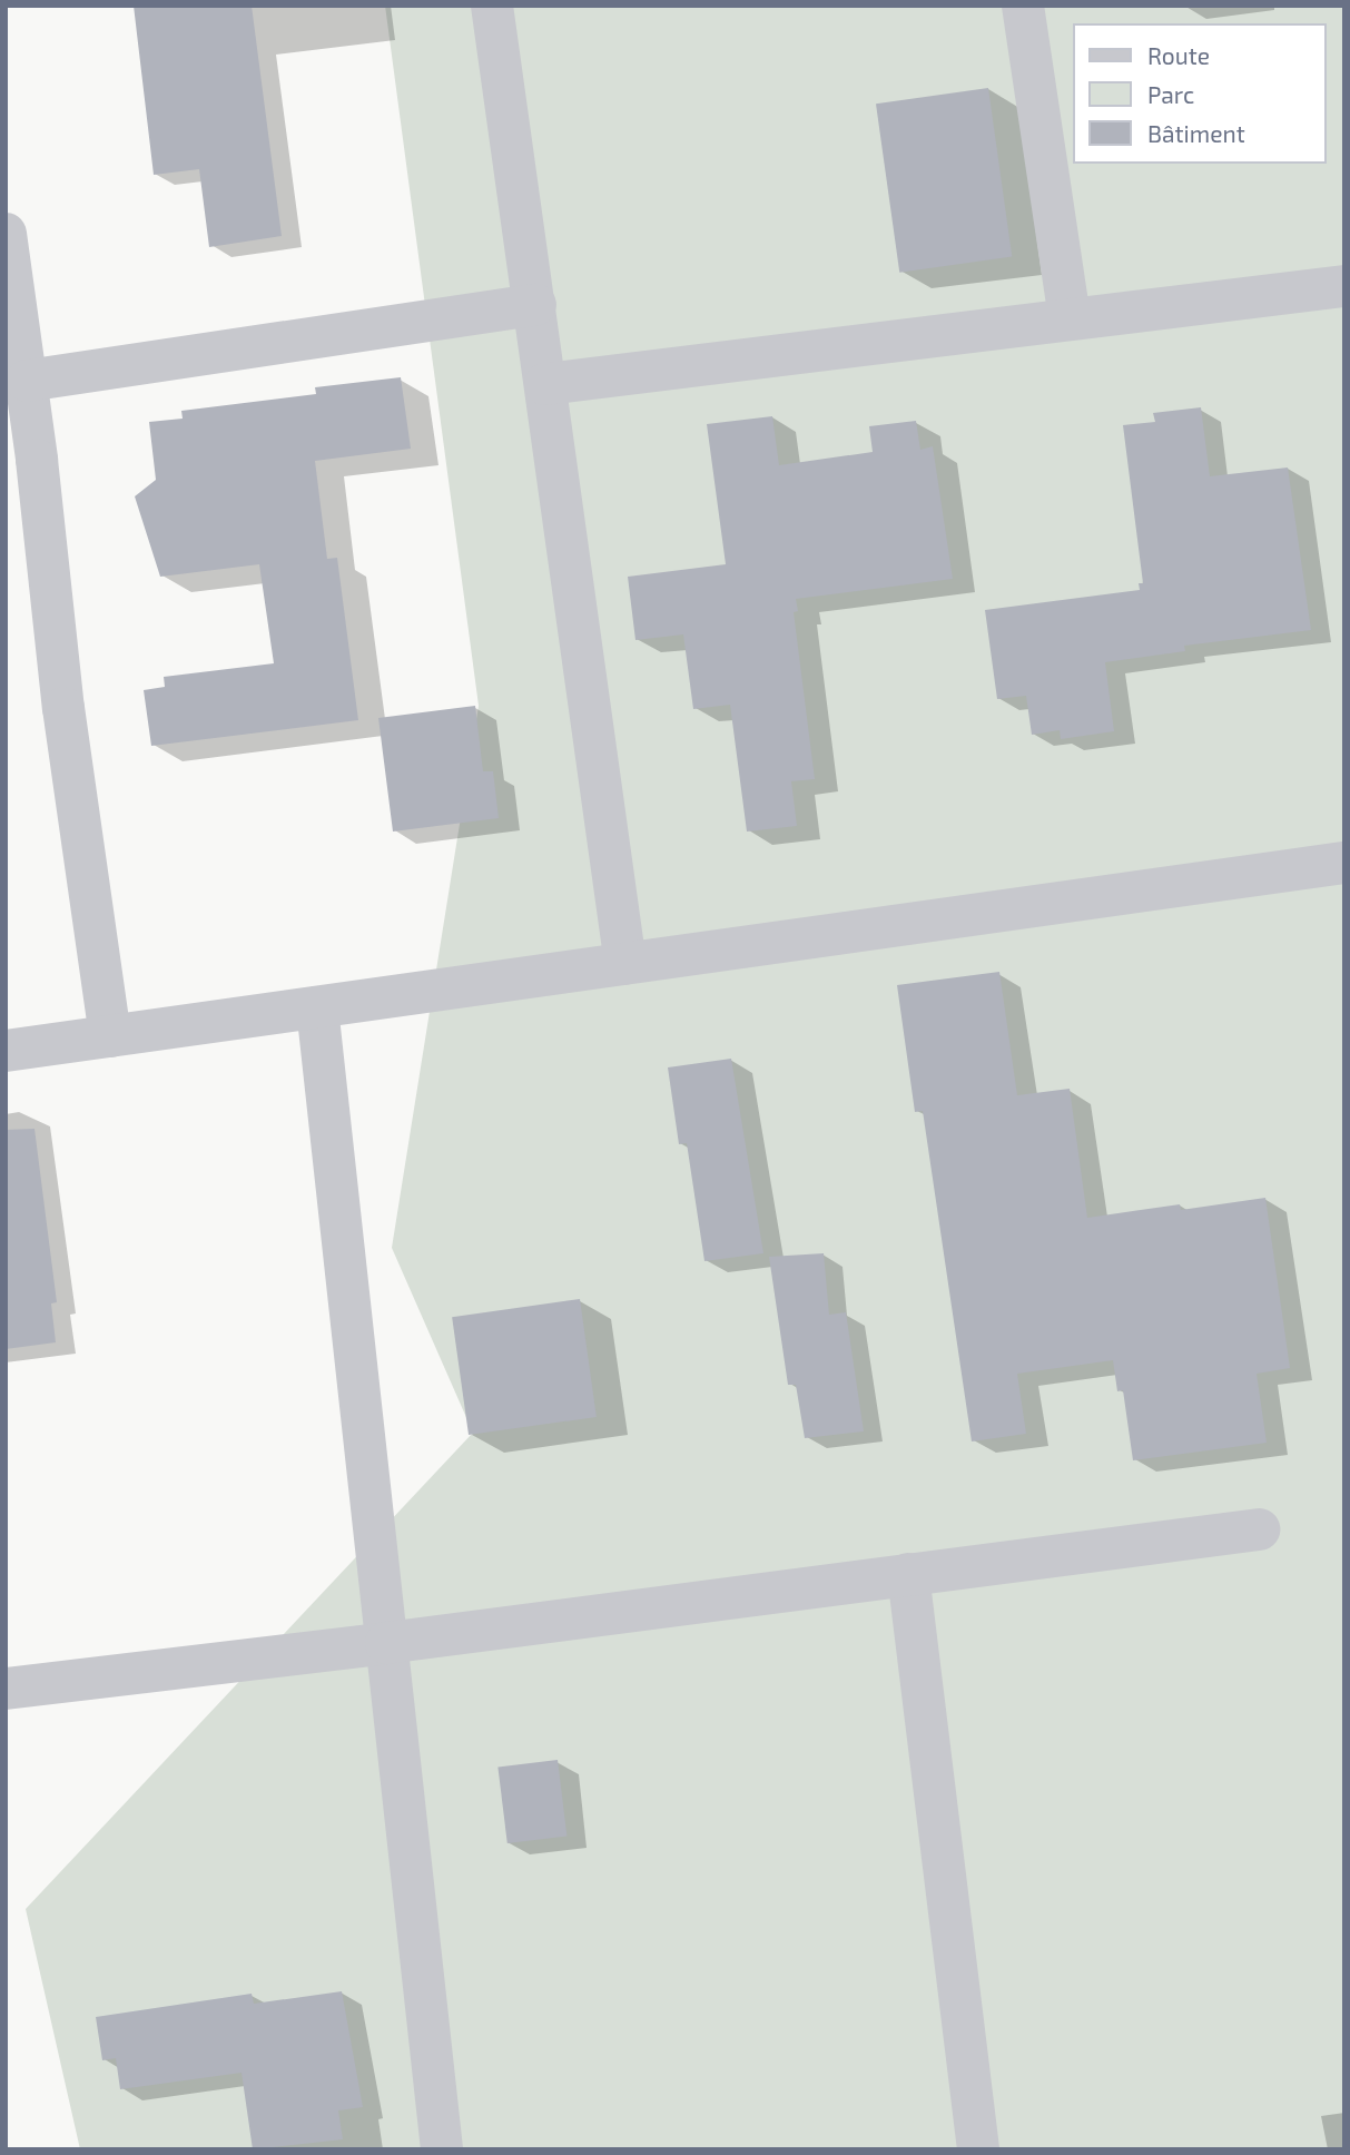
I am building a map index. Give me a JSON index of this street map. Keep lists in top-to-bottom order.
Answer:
{
  "legend": ["Route", "Parc", "Bâtiment"]
}
